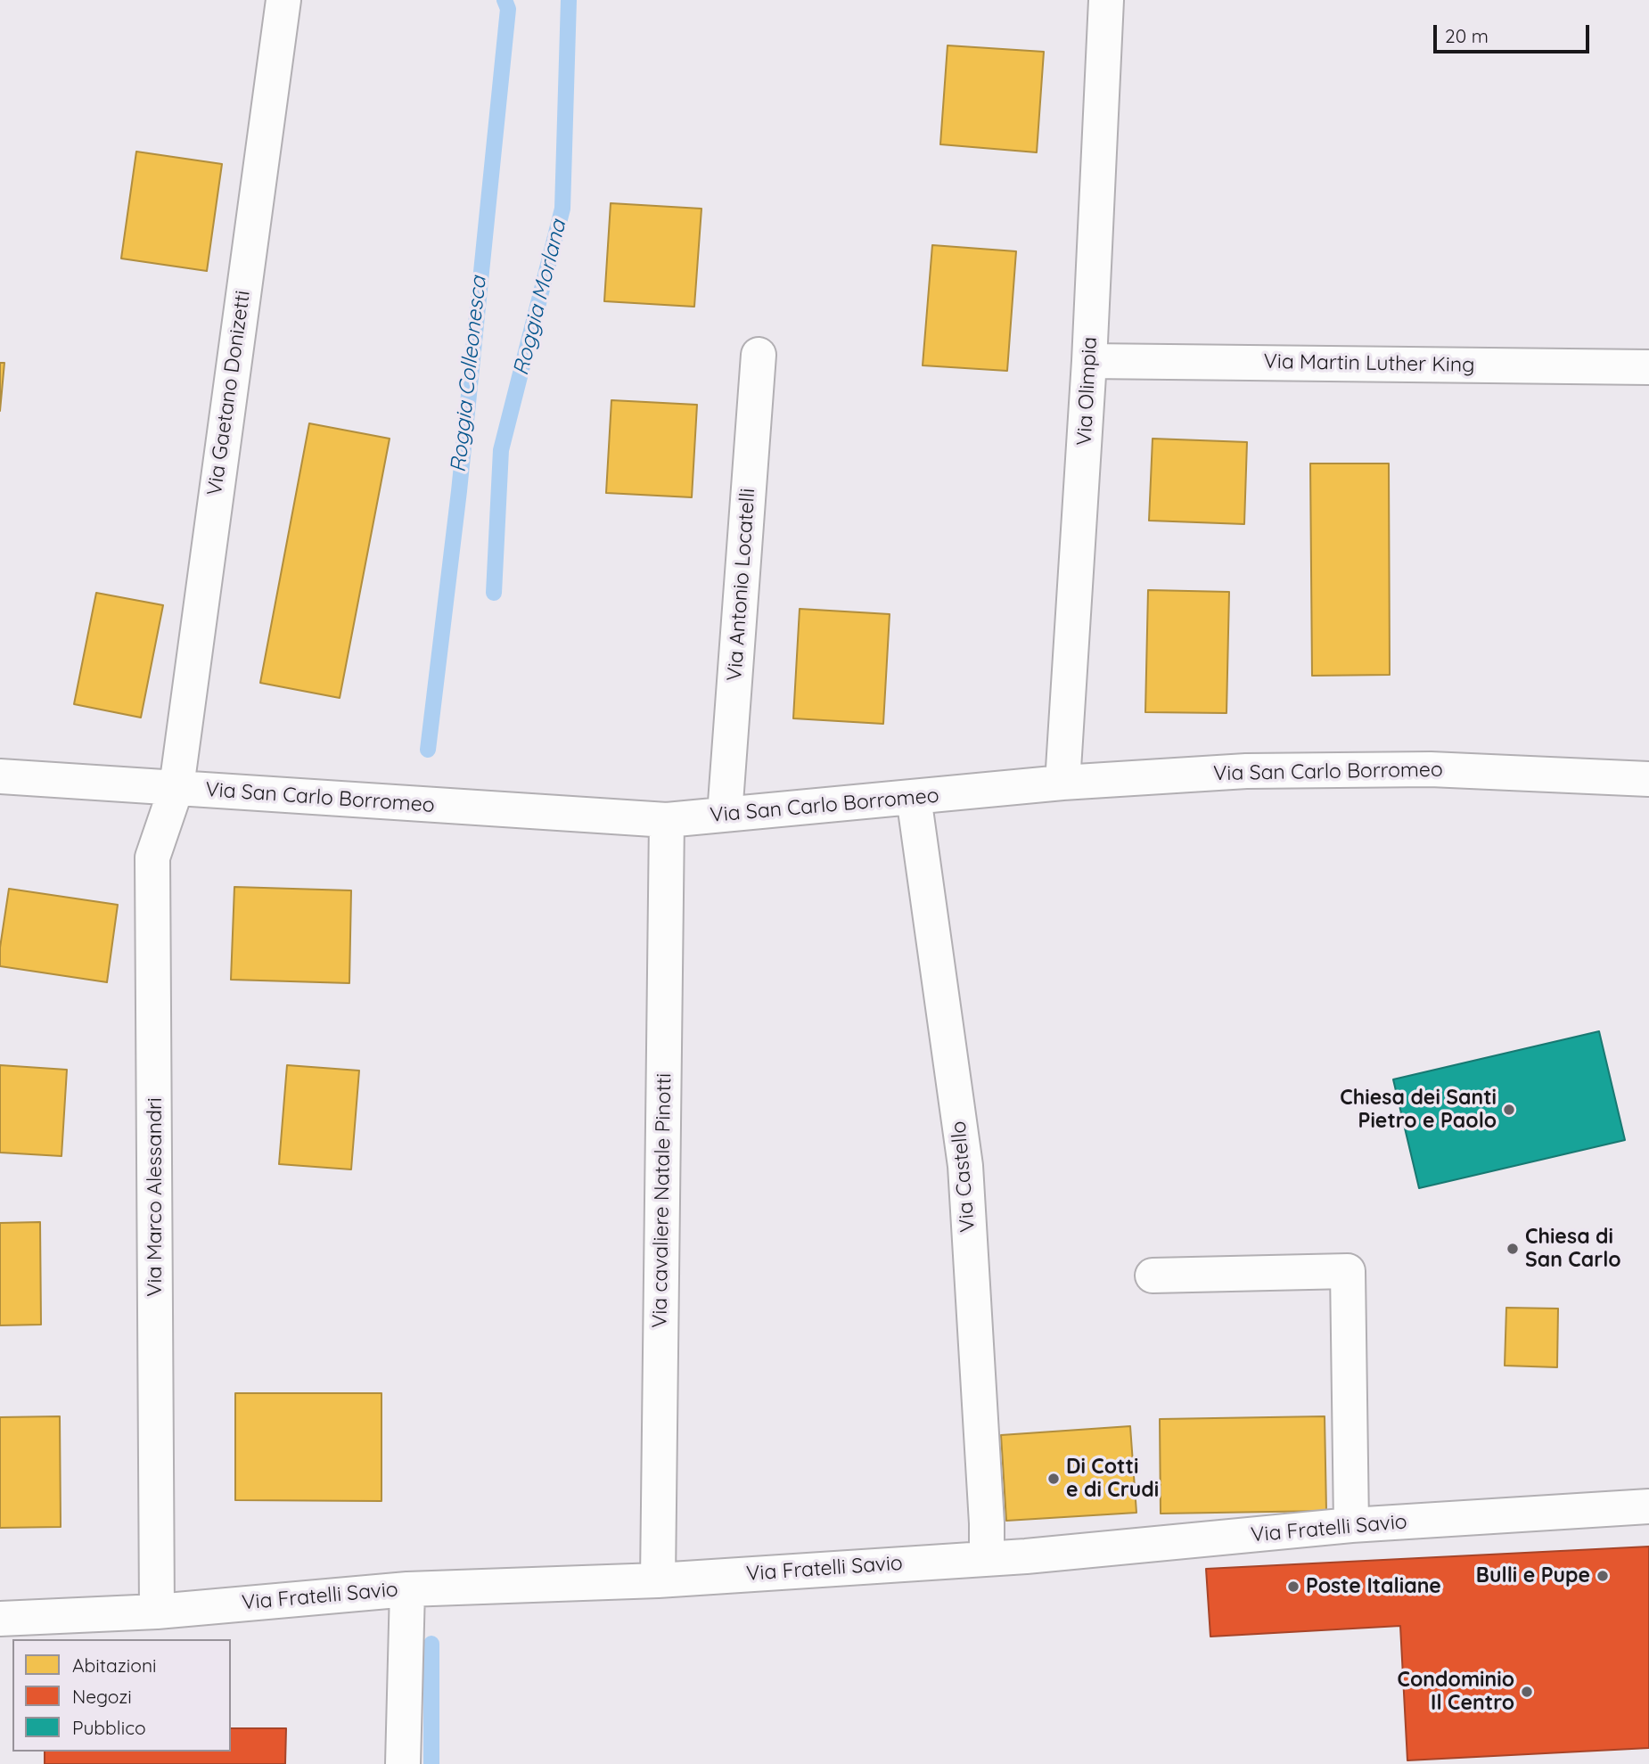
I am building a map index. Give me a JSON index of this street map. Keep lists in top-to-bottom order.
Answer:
{
  "streets": {
    "street": [
      "Via Martin Luther King",
      "Via Olimpia",
      "Via Gaetano Donizetti",
      "Via Antonio Locatelli",
      "Via San Carlo Borromeo",
      "Via Castello",
      "Via Marco Alessandri",
      "Via cavaliere Natale Pinotti",
      "Via Fratelli Savio"
    ]
  },
  "crossings": [
    ["Via Martin Luther King", "Via Olimpia"],
    ["Via Olimpia", "Via San Carlo Borromeo"],
    ["Via Gaetano Donizetti", "Via San Carlo Borromeo"],
    ["Via Gaetano Donizetti", "Via Marco Alessandri"],
    ["Via Antonio Locatelli", "Via San Carlo Borromeo"],
    ["Via San Carlo Borromeo", "Via Castello"],
    ["Via San Carlo Borromeo", "Via Marco Alessandri"],
    ["Via San Carlo Borromeo", "Via cavaliere Natale Pinotti"],
    ["Via Castello", "Via Fratelli Savio"],
    ["Via Marco Alessandri", "Via Fratelli Savio"],
    ["Via cavaliere Natale Pinotti", "Via Fratelli Savio"]
  ],
  "water": ["Roggia Morlana", "Roggia Colleonesca"],
  "places": [
    "Chiesa dei Santi Pietro e Paolo",
    "Chiesa di San Carlo",
    "Di Cotti e di Crudi",
    "Bulli e Pupe",
    "Poste Italiane",
    "Condominio Il Centro"
  ],
  "legend": ["Abitazioni", "Negozi", "Pubblico"],
  "scale_bar": "20 m"
}
